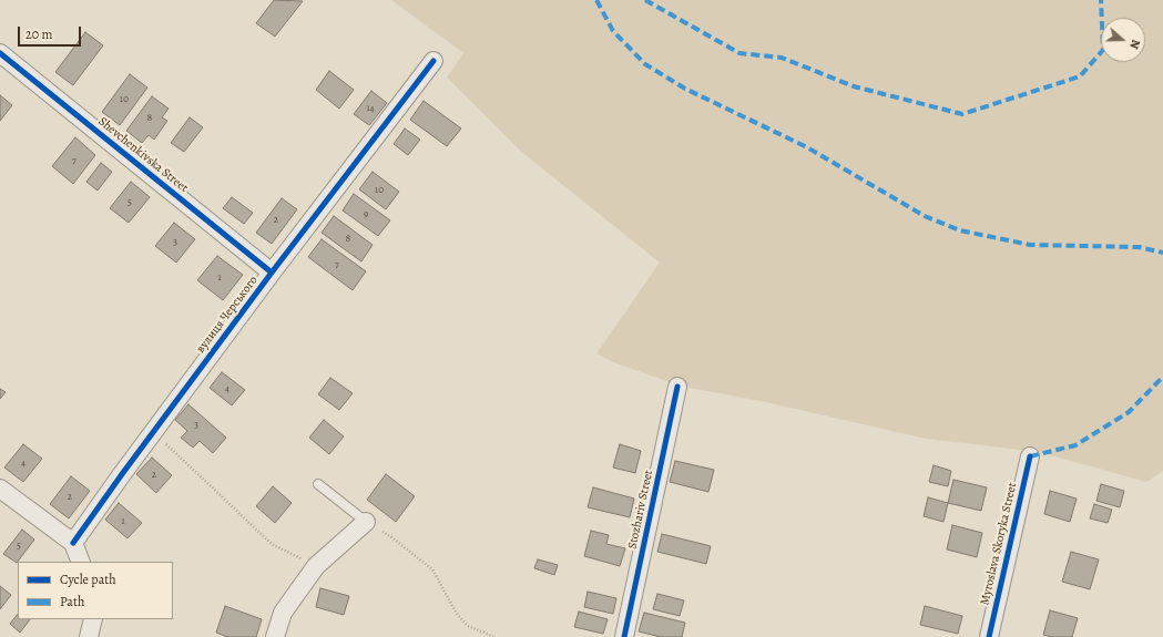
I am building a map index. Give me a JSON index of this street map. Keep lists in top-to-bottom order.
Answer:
{
  "streets": {
    "street": [
      "Shevchenkivska Street",
      "вулиця Черського",
      "Stozhariv Street",
      "Myroslava Skoryka Street"
    ]
  },
  "crossings": [
    ["Shevchenkivska Street", "вулиця Черського"]
  ],
  "house_numbers": [
    "10",
    "14",
    "8",
    "7",
    "10",
    "5",
    "9",
    "2",
    "8",
    "3",
    "7",
    "1",
    "4",
    "3",
    "4",
    "2",
    "2",
    "1",
    "5"
  ],
  "legend": ["Cycle path", "Path"],
  "scale_bar": "20 m",
  "north": "right"
}
